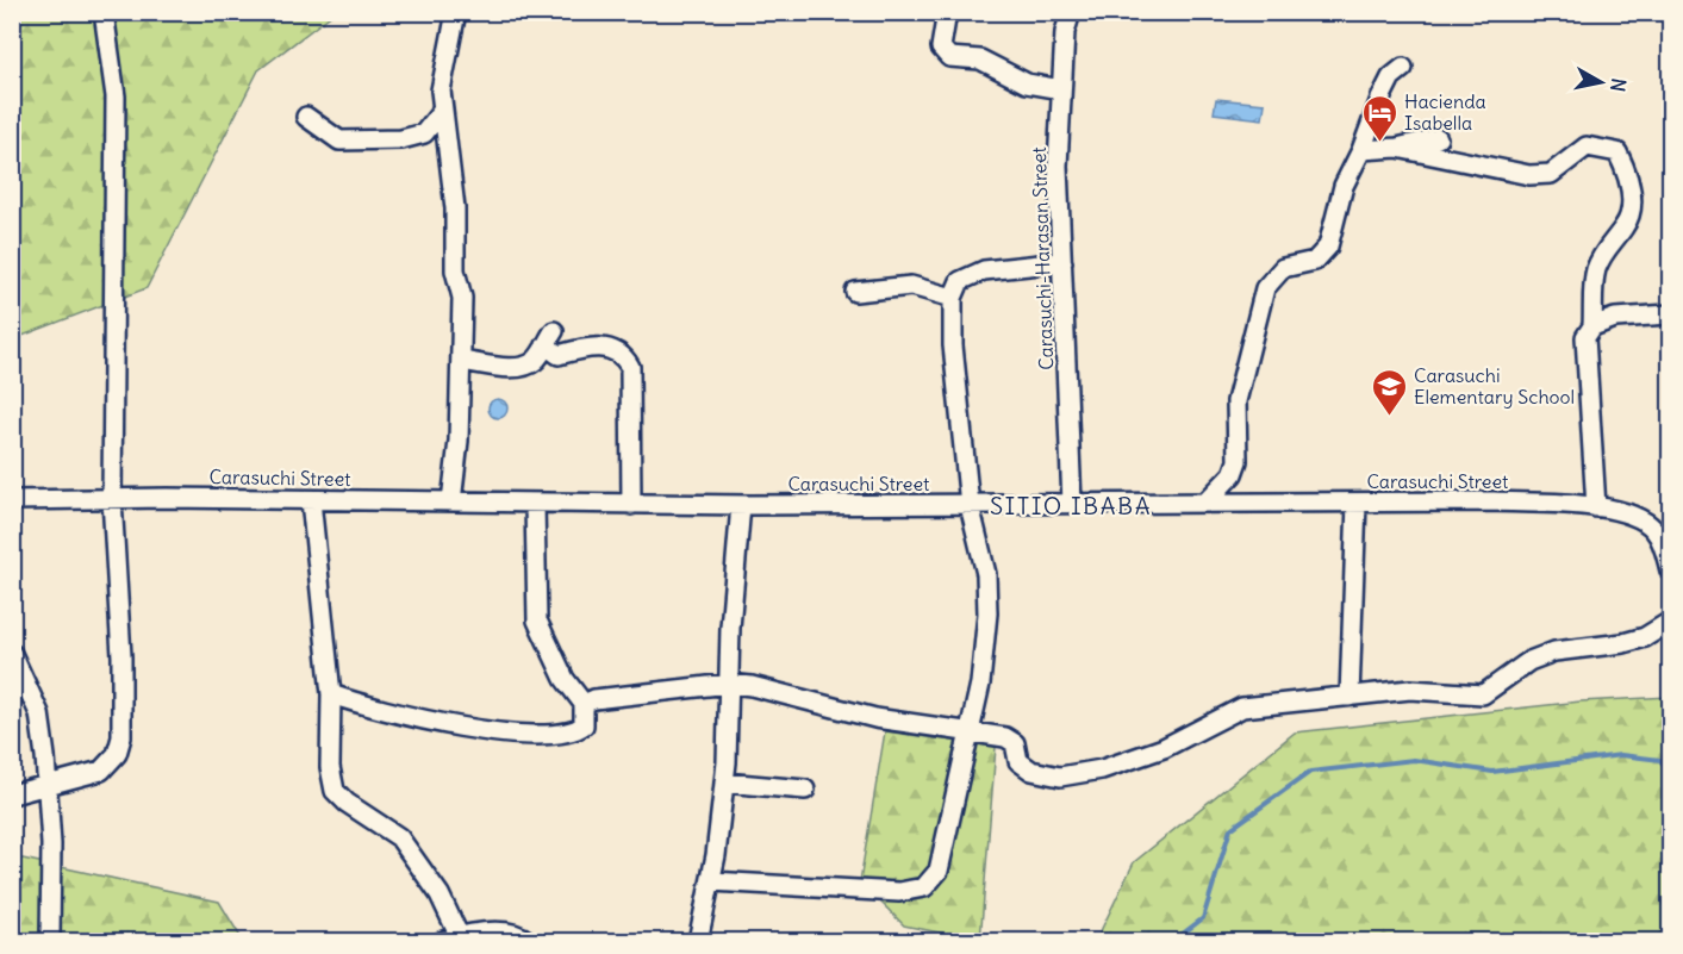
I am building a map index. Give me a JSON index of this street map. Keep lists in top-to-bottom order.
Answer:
{
  "streets": {
    "street": ["Carasuchi-Harasan Street", "Carasuchi Street"]
  },
  "crossings": [
    ["Carasuchi-Harasan Street", "Carasuchi Street"]
  ],
  "districts": ["SITIO IBABA"],
  "places": {
    "hotel": ["Hacienda Isabella"],
    "school or university": ["Carasuchi Elementary School"]
  },
  "north": "right"
}
